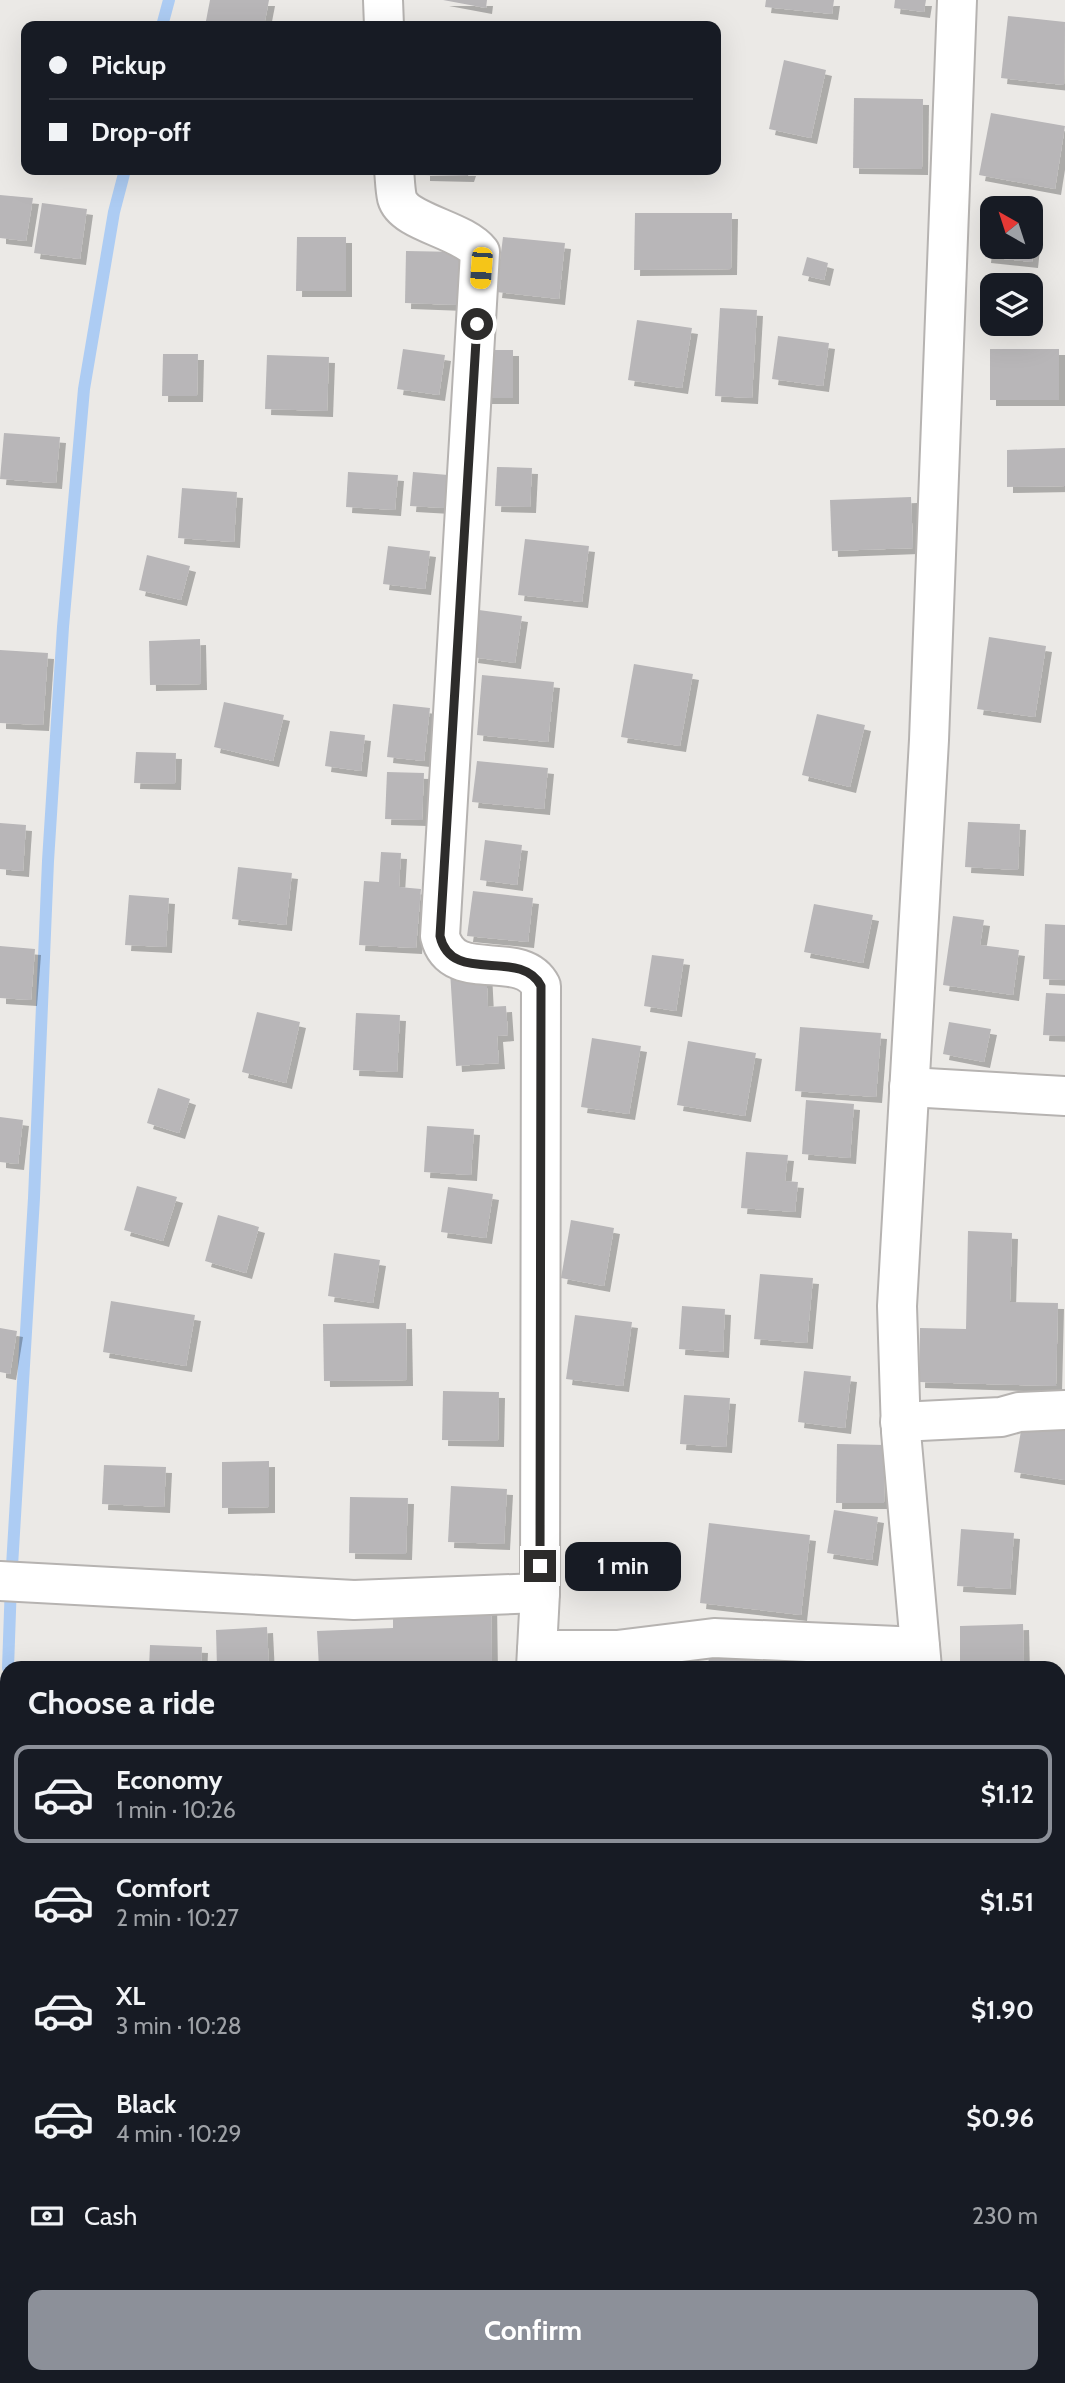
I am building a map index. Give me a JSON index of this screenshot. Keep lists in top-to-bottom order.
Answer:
{
  "north": "top left",
  "page": {
    "banner": ["Pickup", "Drop-off"],
    "bubble": "1 min",
    "heading": "Choose a ride",
    "list": [
      {
        "name": "Economy",
        "note": "1 min · 10:26",
        "value": "$1.12"
      },
      {
        "name": "Comfort",
        "note": "2 min · 10:27",
        "value": "$1.51"
      },
      {
        "name": "XL",
        "note": "3 min · 10:28",
        "value": "$1.90"
      },
      {
        "name": "Black",
        "note": "4 min · 10:29",
        "value": "$0.96"
      }
    ],
    "pay": ["Cash", "230 m"],
    "buttons": "Confirm"
  }
}
